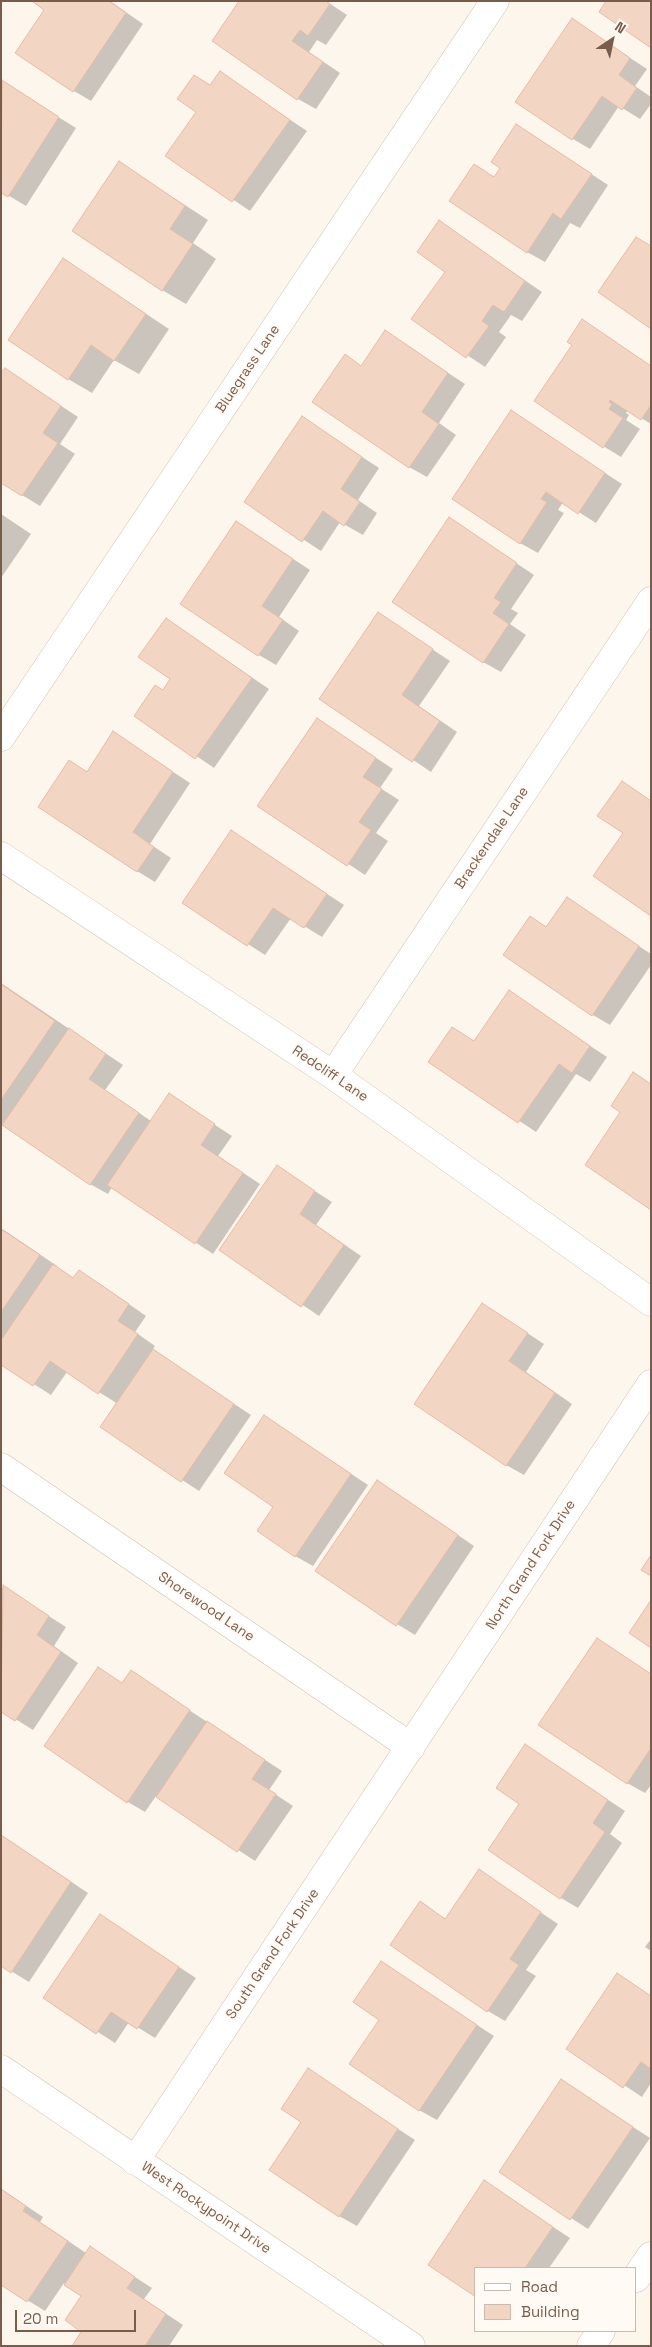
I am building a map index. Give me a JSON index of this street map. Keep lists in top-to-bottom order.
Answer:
{
  "streets": {
    "street": [
      "Bluegrass Lane",
      "Brackendale Lane",
      "Redcliff Lane",
      "North Grand Fork Drive",
      "Shorewood Lane",
      "South Grand Fork Drive",
      "West Rockypoint Drive"
    ]
  },
  "crossings": [
    ["Brackendale Lane", "Redcliff Lane"],
    ["North Grand Fork Drive", "Shorewood Lane"],
    ["North Grand Fork Drive", "South Grand Fork Drive"],
    ["Shorewood Lane", "South Grand Fork Drive"],
    ["South Grand Fork Drive", "West Rockypoint Drive"]
  ],
  "legend": ["Road", "Building"],
  "scale_bar": "20 m",
  "north": "top right"
}
